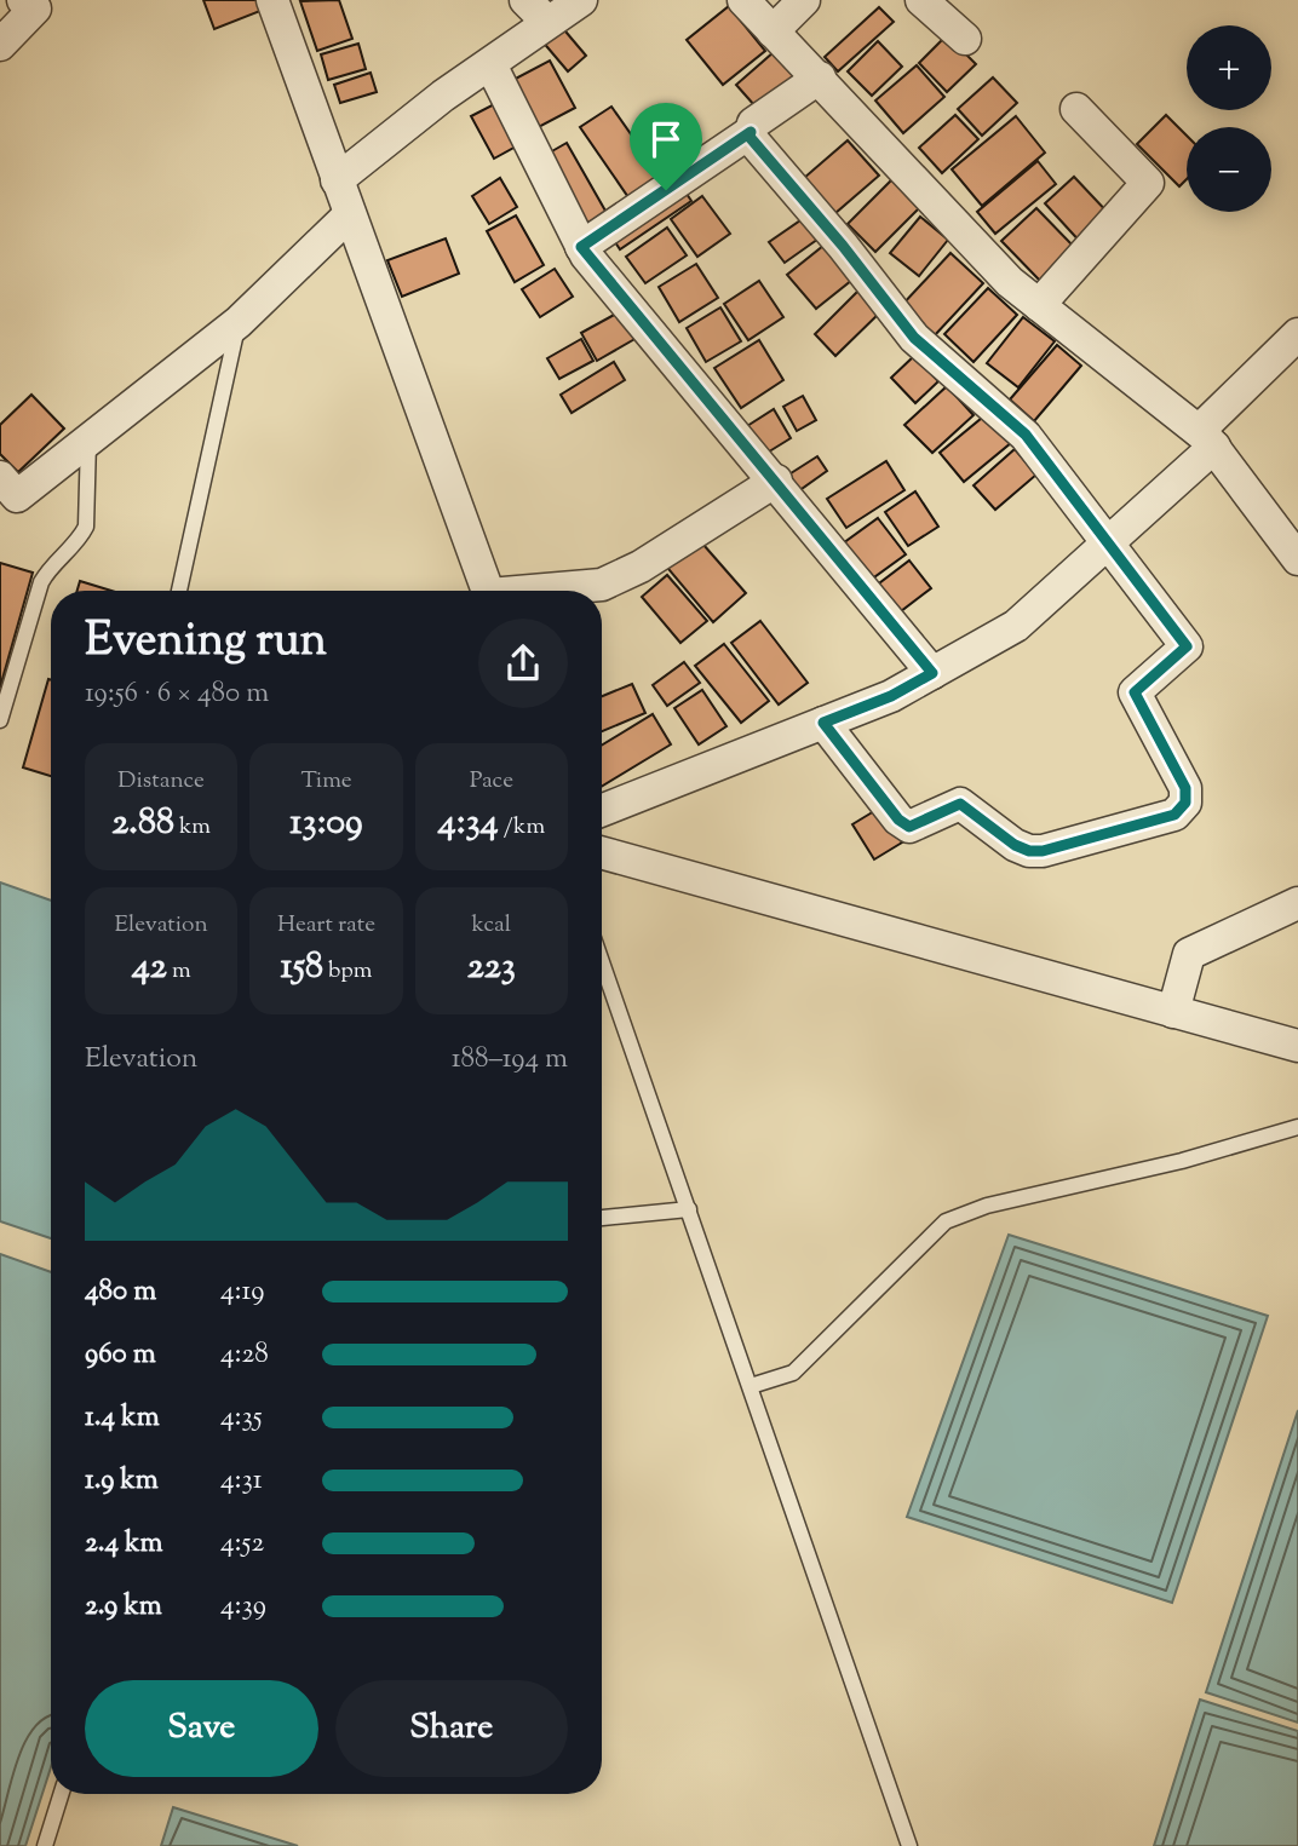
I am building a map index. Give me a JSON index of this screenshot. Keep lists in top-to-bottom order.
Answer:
{
  "page": {
    "map_buttons": ["+", "−"],
    "heading": ["Evening run", "19:56 · 6 × 480 m"],
    "stats": [
      ["Distance", "2.88 km"],
      ["Time", "13:09"],
      ["Pace", "4:34 /km"],
      ["Elevation", "42 m"],
      ["Heart rate", "158 bpm"],
      ["kcal", "223"]
    ],
    "chart": ["Elevation", "188–194 m"],
    "list": [
      {
        "name": "480 m",
        "note": "4:19"
      },
      {
        "name": "960 m",
        "note": "4:28"
      },
      {
        "name": "1.4 km",
        "note": "4:35"
      },
      {
        "name": "1.9 km",
        "note": "4:31"
      },
      {
        "name": "2.4 km",
        "note": "4:52"
      },
      {
        "name": "2.9 km",
        "note": "4:39"
      }
    ],
    "buttons": ["Save", "Share"]
  }
}
